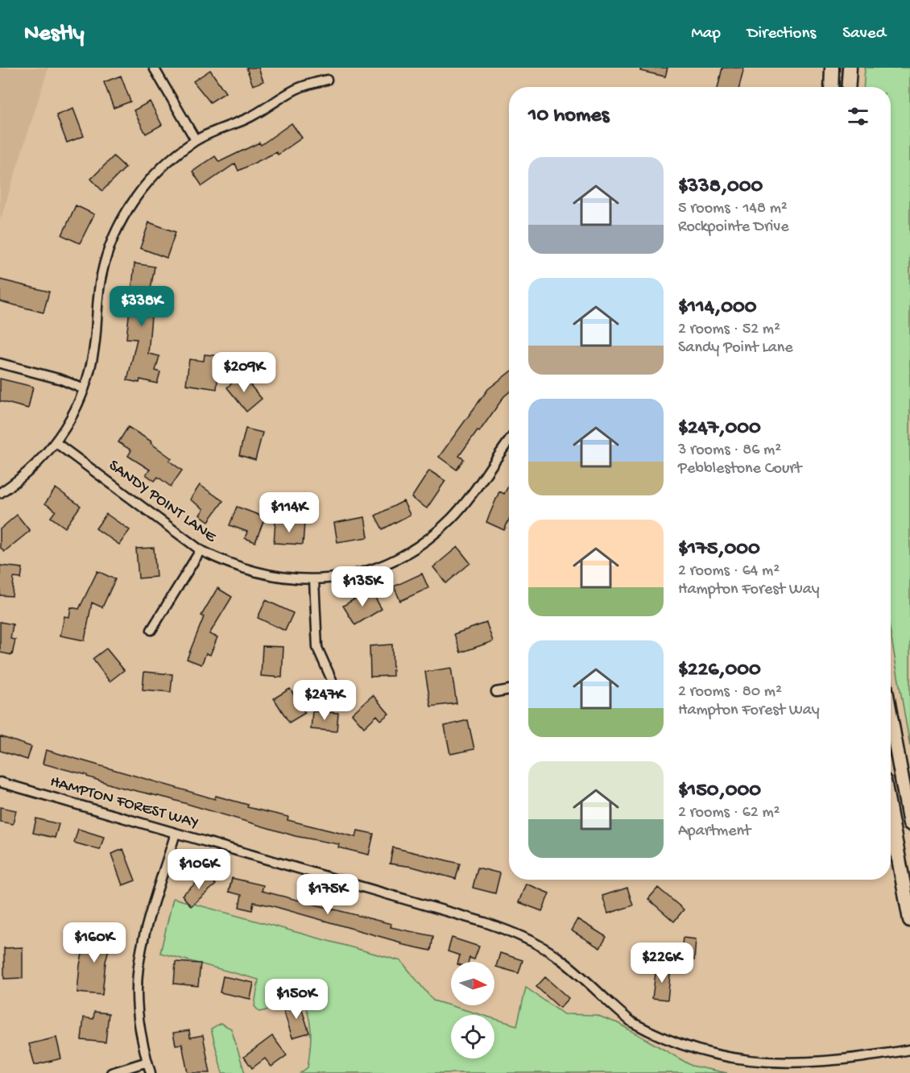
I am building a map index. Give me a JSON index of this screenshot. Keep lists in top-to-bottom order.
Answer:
{
  "streets": {
    "street": ["SANDY POINT LANE", "HAMPTON FOREST WAY"]
  },
  "north": "right",
  "page": {
    "header": "Nestly",
    "nav": ["Map", "Directions", "Saved"],
    "heading": "10 homes",
    "list": [
      {
        "name": "$338,000",
        "note": "5 rooms · 148 m² · Rockpointe Drive"
      },
      {
        "name": "$114,000",
        "note": "2 rooms · 52 m² · Sandy Point Lane"
      },
      {
        "name": "$247,000",
        "note": "3 rooms · 86 m² · Pebblestone Court"
      },
      {
        "name": "$175,000",
        "note": "2 rooms · 64 m² · Hampton Forest Way"
      },
      {
        "name": "$226,000",
        "note": "2 rooms · 80 m² · Hampton Forest Way"
      },
      {
        "name": "$150,000",
        "note": "2 rooms · 62 m² · Apartment"
      }
    ],
    "price": [
      "$338K",
      "$209K",
      "$114K",
      "$135K",
      "$247K",
      "$106K",
      "$175K",
      "$160K",
      "$226K",
      "$150K"
    ]
  }
}
